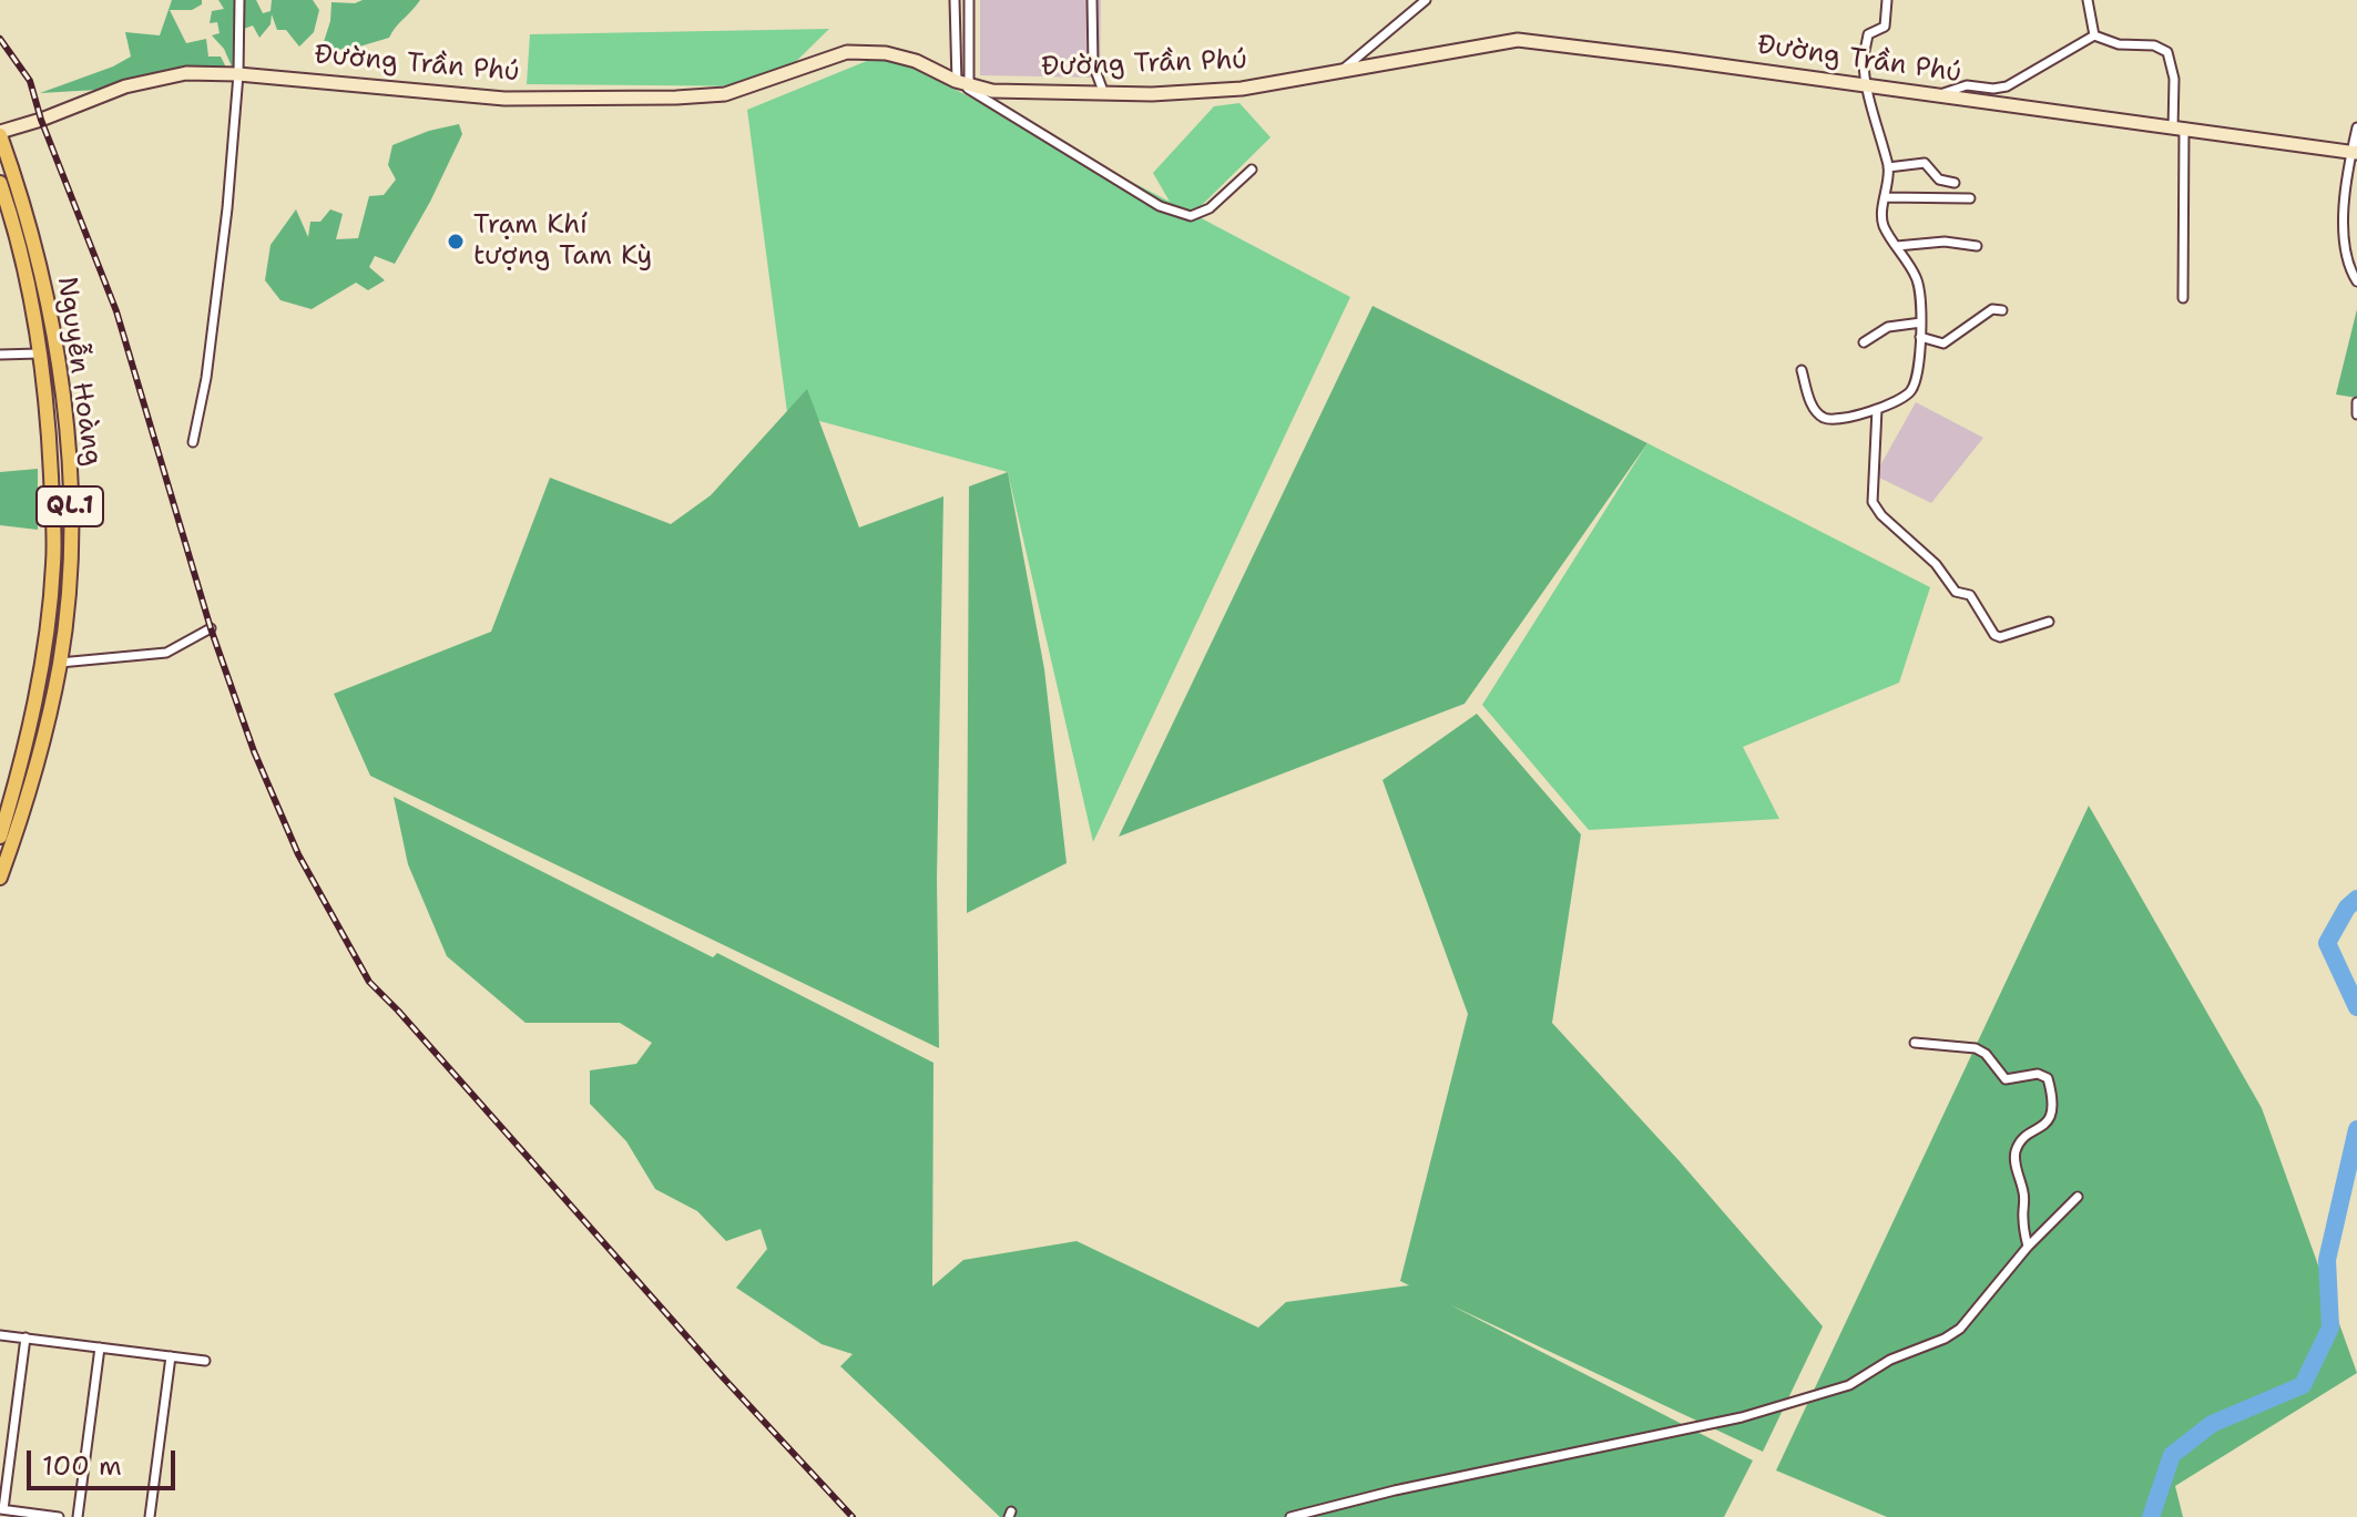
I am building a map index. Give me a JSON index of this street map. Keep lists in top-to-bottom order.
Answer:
{
  "streets": {
    "highway": ["Nguyễn Hoàng", "QL.1"],
    "main road": ["Đường Trần Phú"]
  },
  "crossings": [
    ["Đường Trần Phú", "Nguyễn Hoàng"]
  ],
  "places": ["Trạm Khí tượng Tam Kỳ"],
  "scale_bar": "100 m"
}
